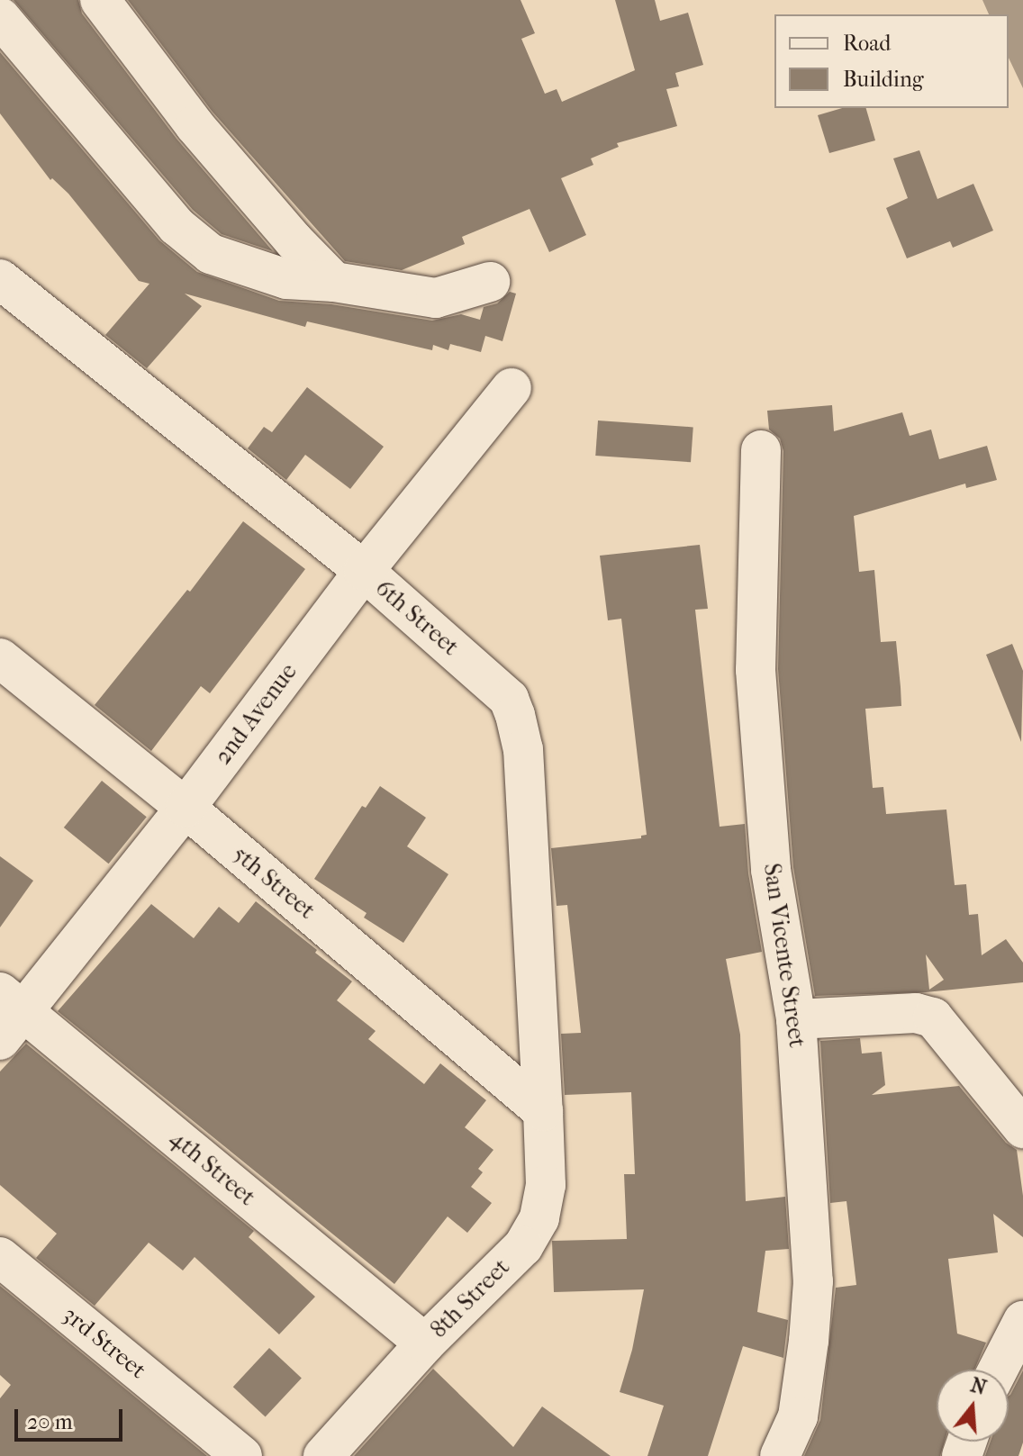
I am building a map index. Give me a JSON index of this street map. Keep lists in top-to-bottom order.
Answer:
{
  "streets": {
    "street": [
      "6th Street",
      "2nd Avenue",
      "5th Street",
      "San Vicente Street",
      "4th Street",
      "8th Street",
      "3rd Street"
    ]
  },
  "crossings": [
    ["6th Street", "2nd Avenue"],
    ["6th Street", "5th Street"],
    ["6th Street", "8th Street"],
    ["2nd Avenue", "5th Street"],
    ["2nd Avenue", "4th Street"],
    ["5th Street", "8th Street"],
    ["4th Street", "8th Street"]
  ],
  "legend": ["Road", "Building"],
  "scale_bar": "20 m",
  "north": "top"
}
